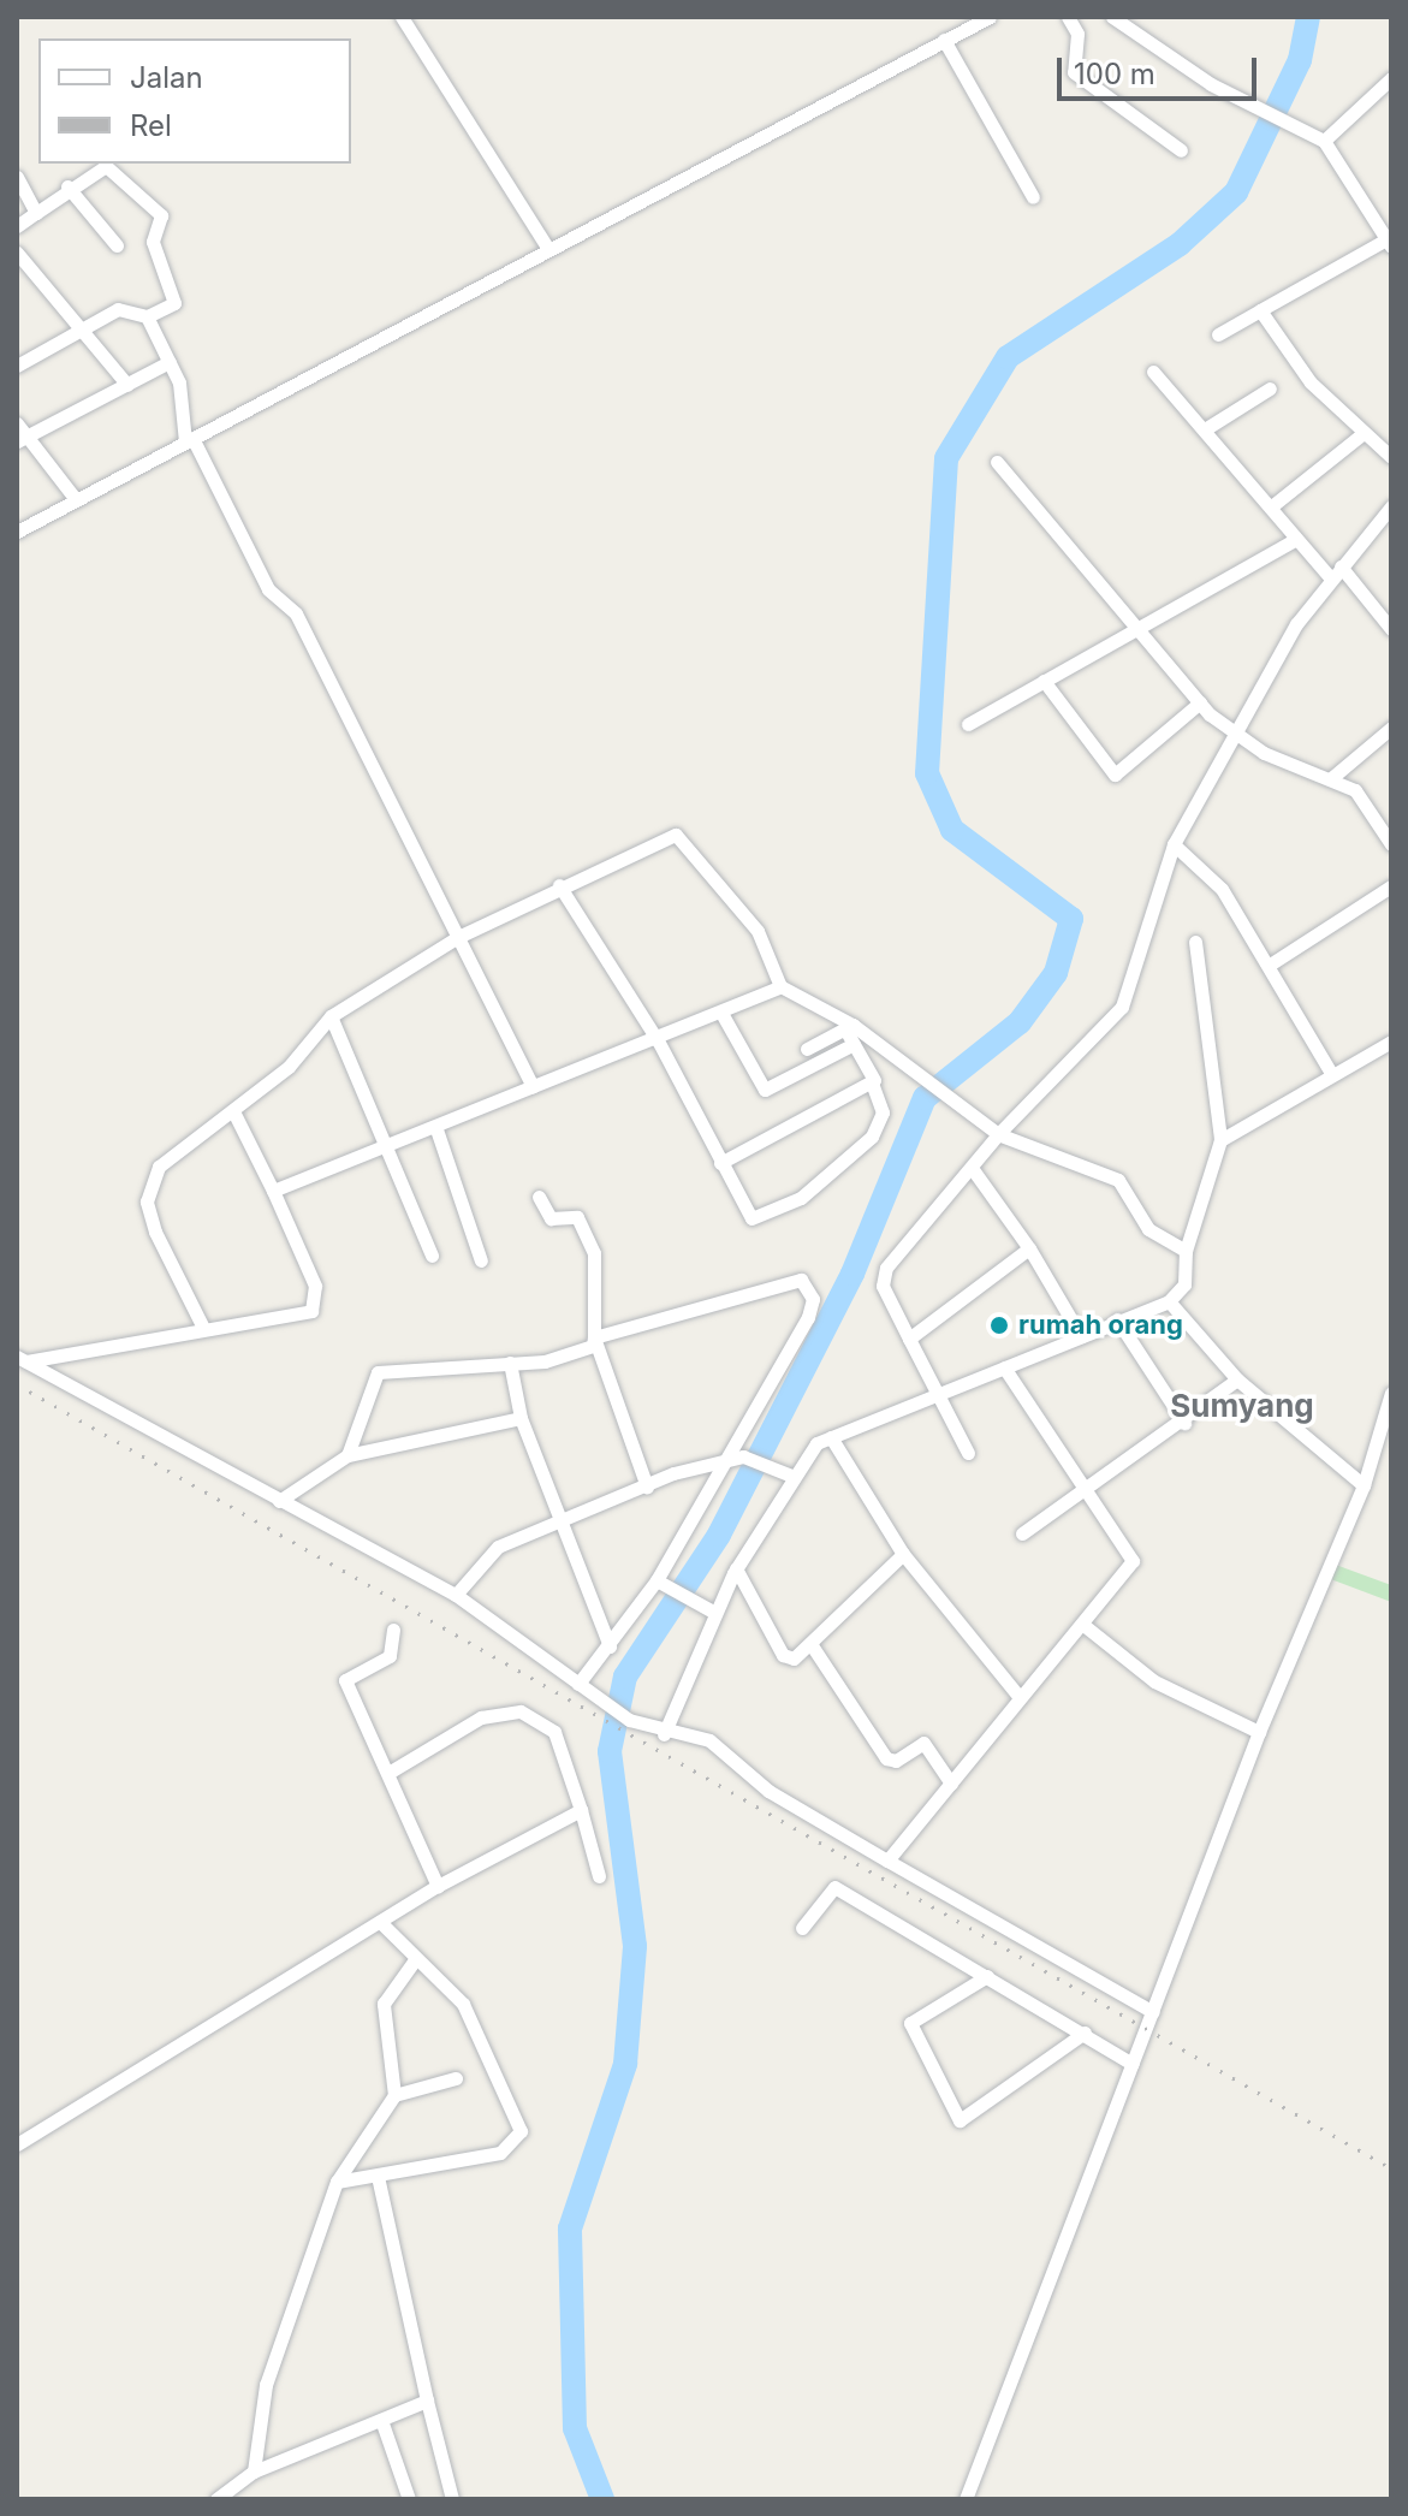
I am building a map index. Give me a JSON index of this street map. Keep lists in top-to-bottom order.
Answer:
{
  "districts": ["Sumyang"],
  "places": ["rumah orang"],
  "legend": ["Jalan", "Rel"],
  "scale_bar": "100 m"
}
